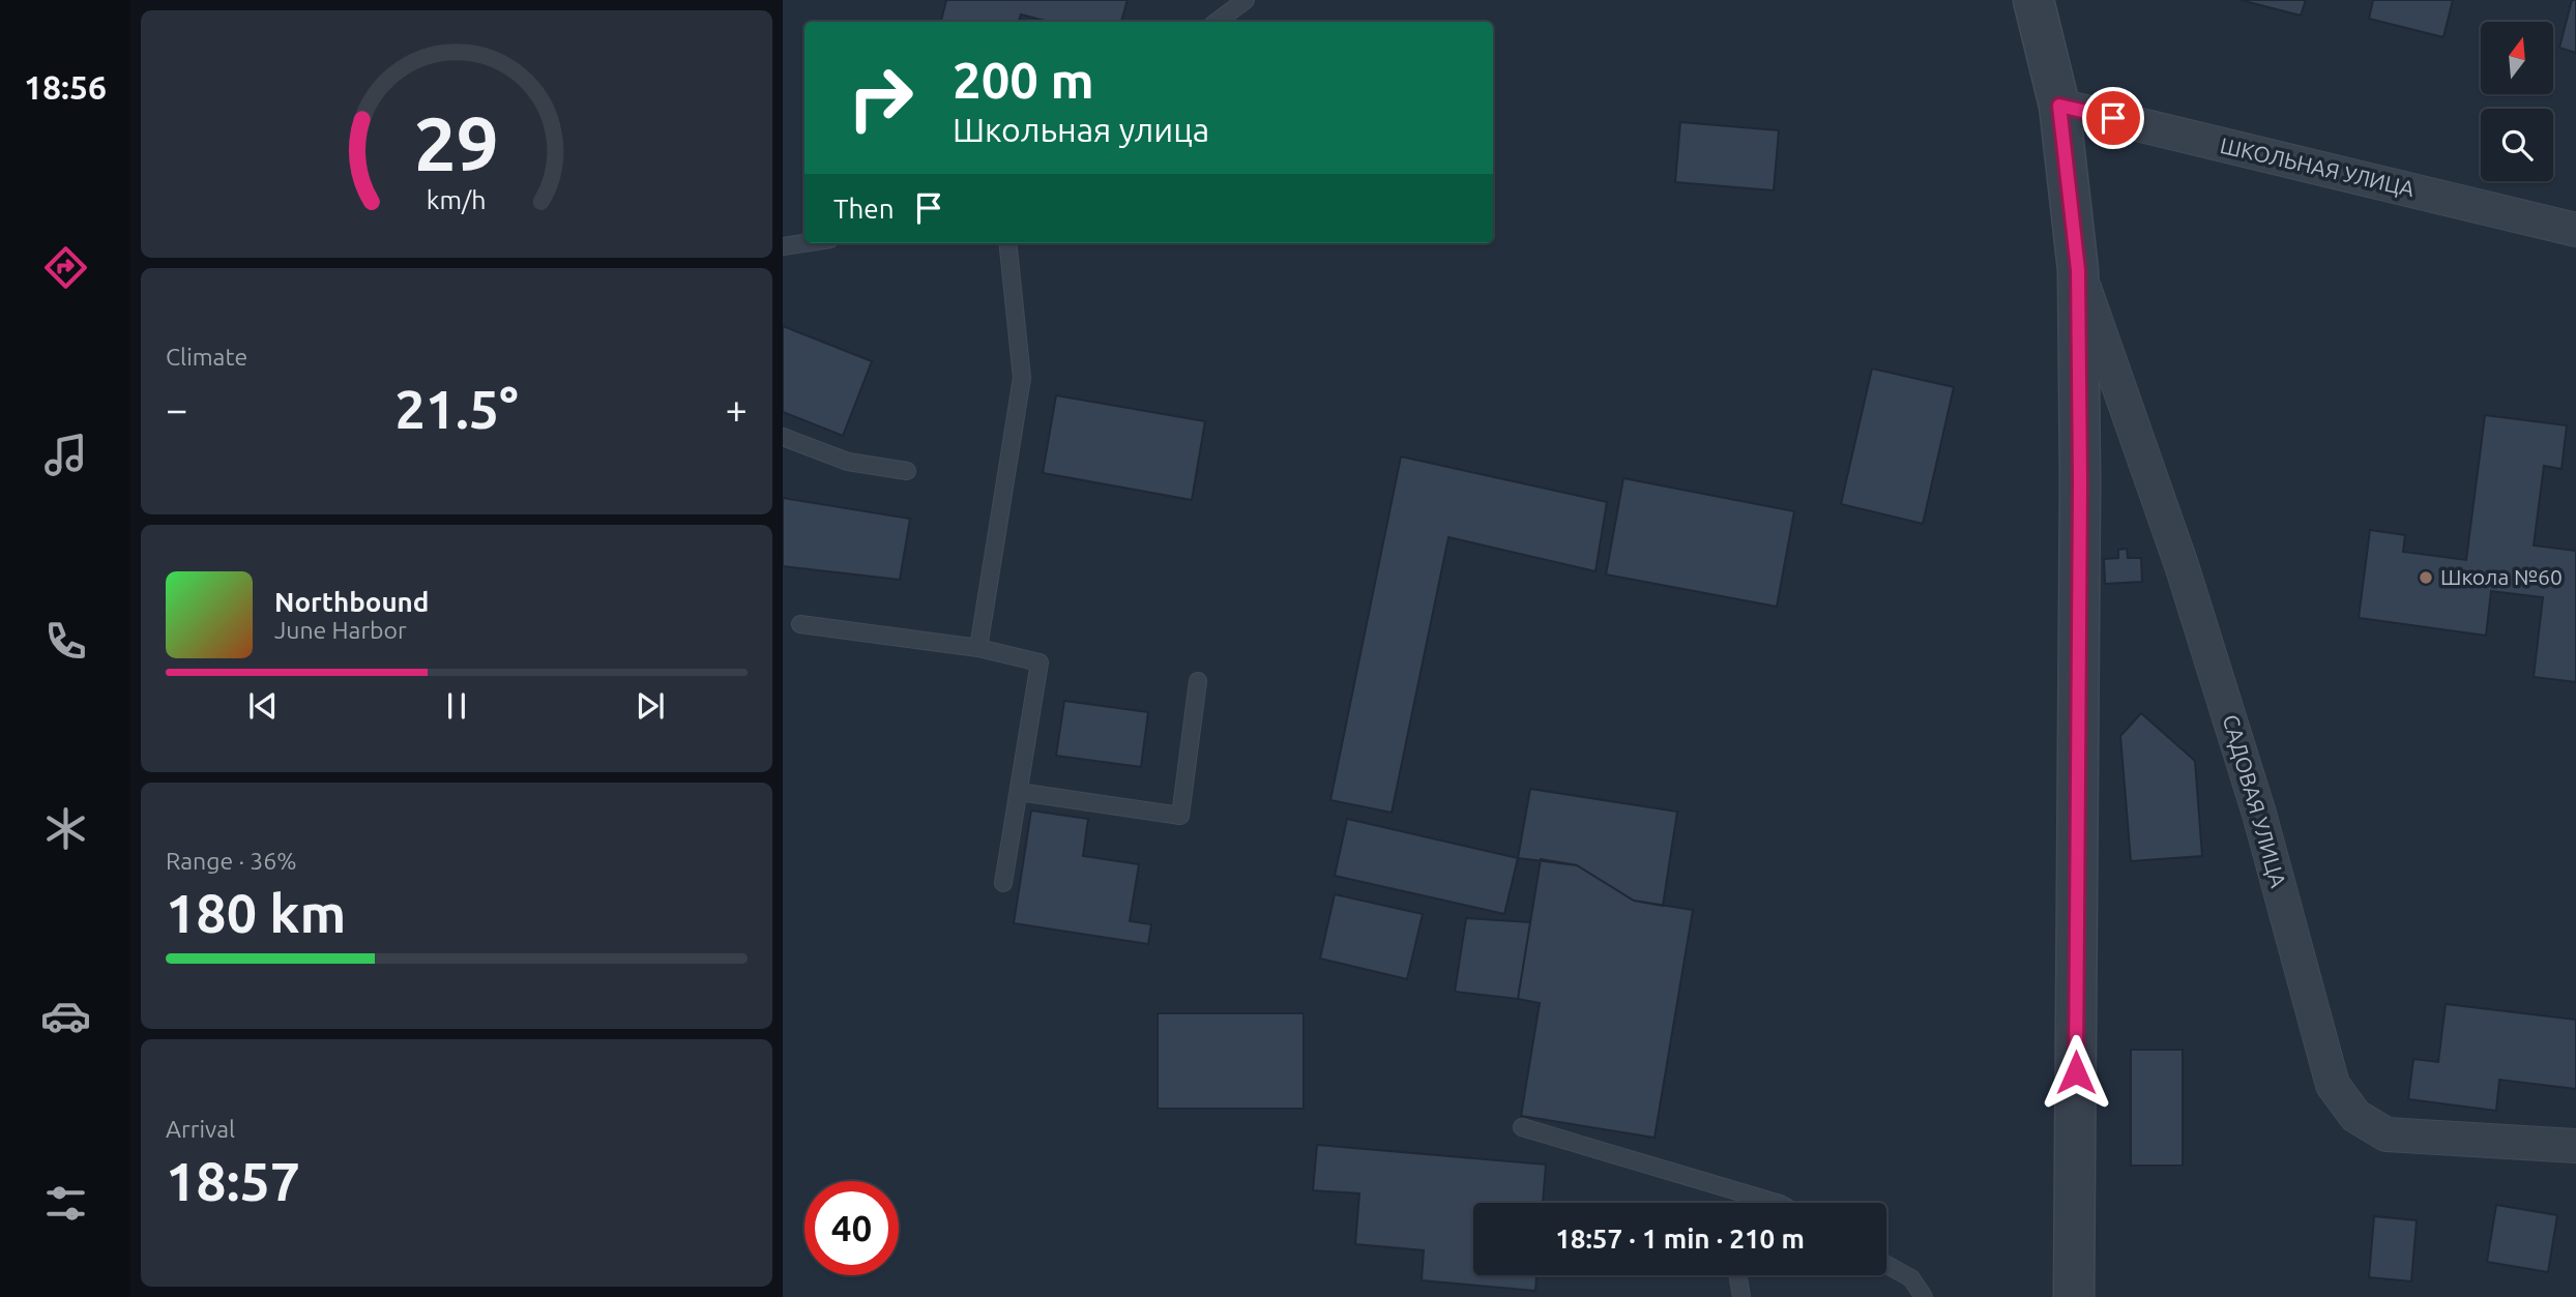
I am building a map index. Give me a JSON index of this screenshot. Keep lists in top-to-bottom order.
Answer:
{
  "streets": {
    "street": ["ШКОЛЬНАЯ УЛИЦА", "САДОВАЯ УЛИЦА"]
  },
  "places": ["Школа №60"],
  "north": "top",
  "page": {
    "tabs": "18:56",
    "turn": ["200 m", "Школьная улица"],
    "then": "Then",
    "tile": [
      "Climate",
      ["Range · 36%", "180 km"],
      ["Arrival", "18:57"]
    ],
    "heat": ["−", "21.5°", "+"],
    "song": ["Northbound", "June Harbor"],
    "limit": "40",
    "trip": "18:57 · 1 min · 210 m",
    "gauge": ["29", "km/h"]
  }
}
